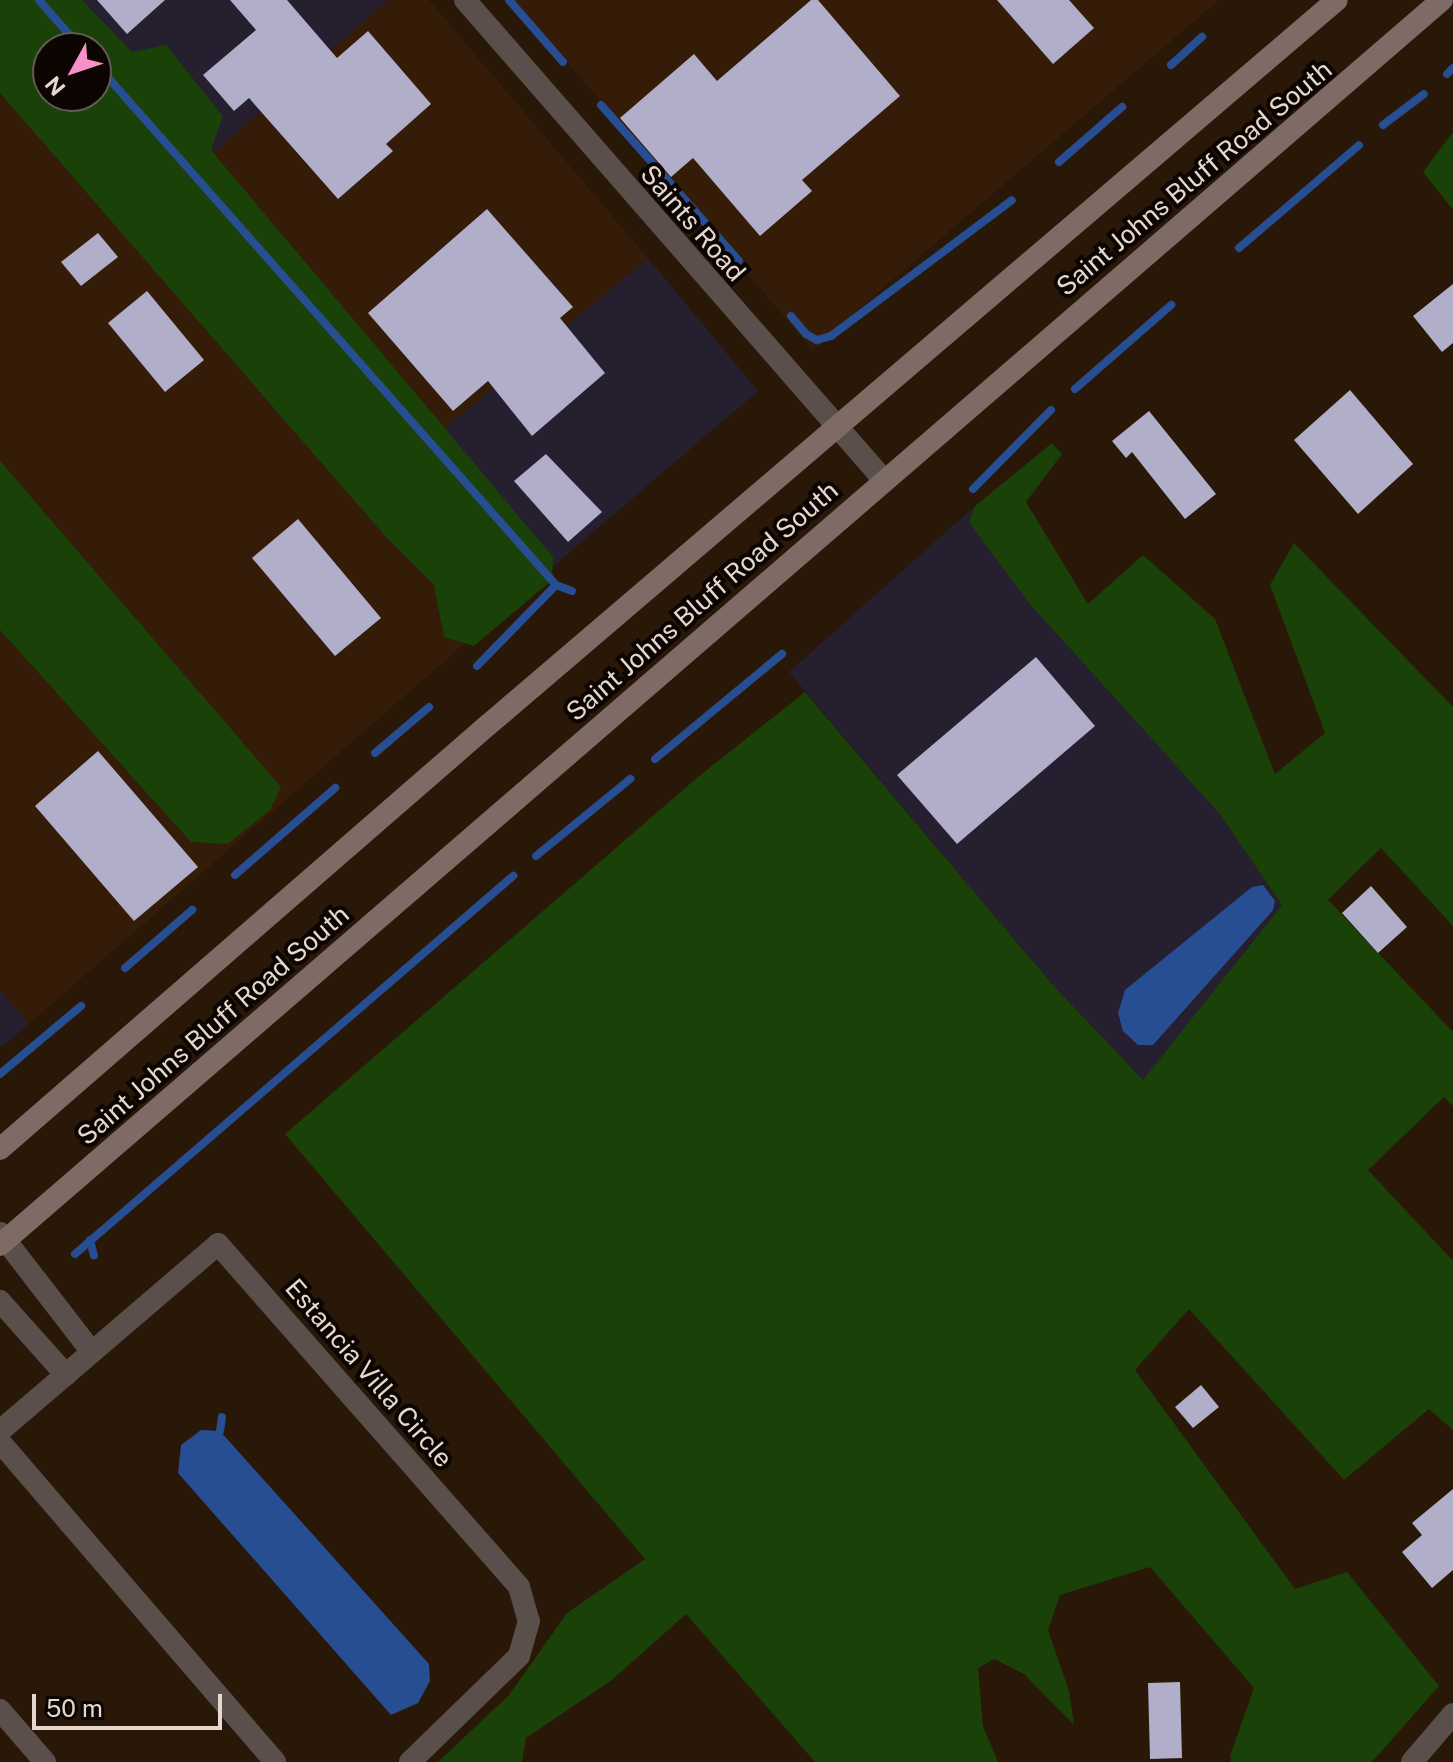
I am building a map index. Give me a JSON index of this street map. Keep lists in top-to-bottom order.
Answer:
{
  "streets": {
    "main road": ["Saint Johns Bluff Road South"],
    "street": ["Saints Road", "Estancia Villa Circle"]
  },
  "crossings": [
    ["Saint Johns Bluff Road South", "Saints Road"]
  ],
  "scale_bar": "50 m",
  "north": "bottom left"
}
